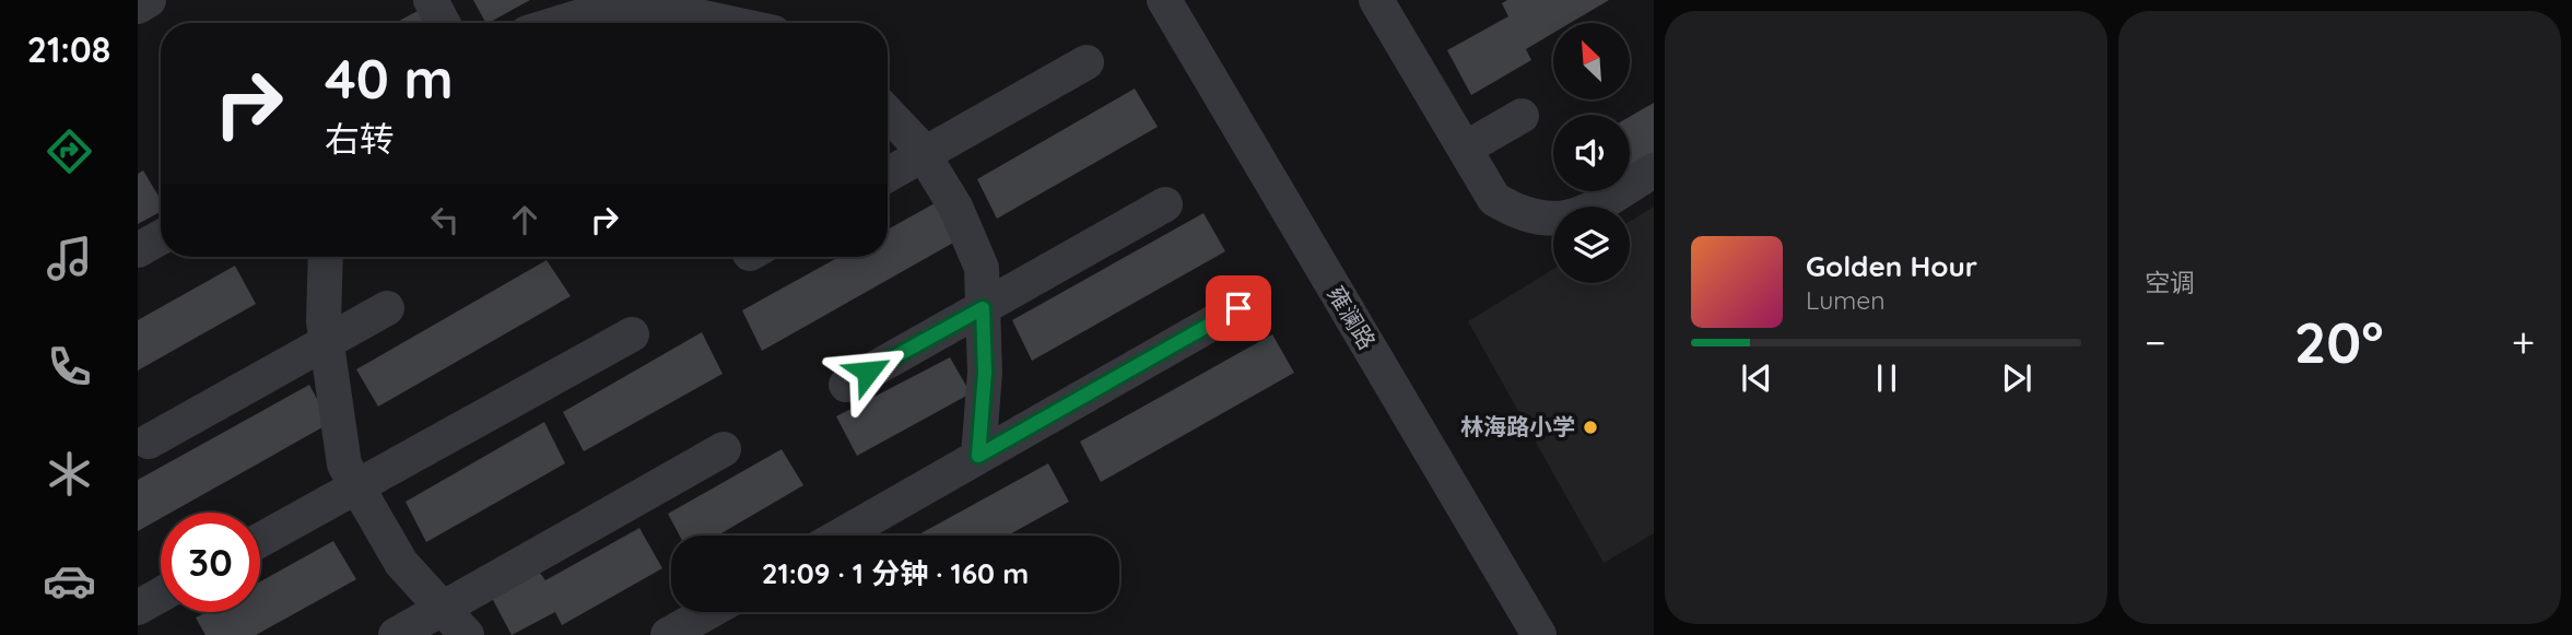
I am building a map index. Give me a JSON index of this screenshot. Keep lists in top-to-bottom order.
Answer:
{
  "streets": {
    "street": ["雍澜路"]
  },
  "places": ["林海路小学"],
  "north": "top left",
  "page": {
    "tabs": "21:08",
    "tile": "空调",
    "turn": ["40 m", "右转"],
    "song": ["Golden Hour", "Lumen"],
    "heat": ["−", "20°", "+"],
    "limit": "30",
    "trip": "21:09 · 1 分钟 · 160 m"
  }
}
